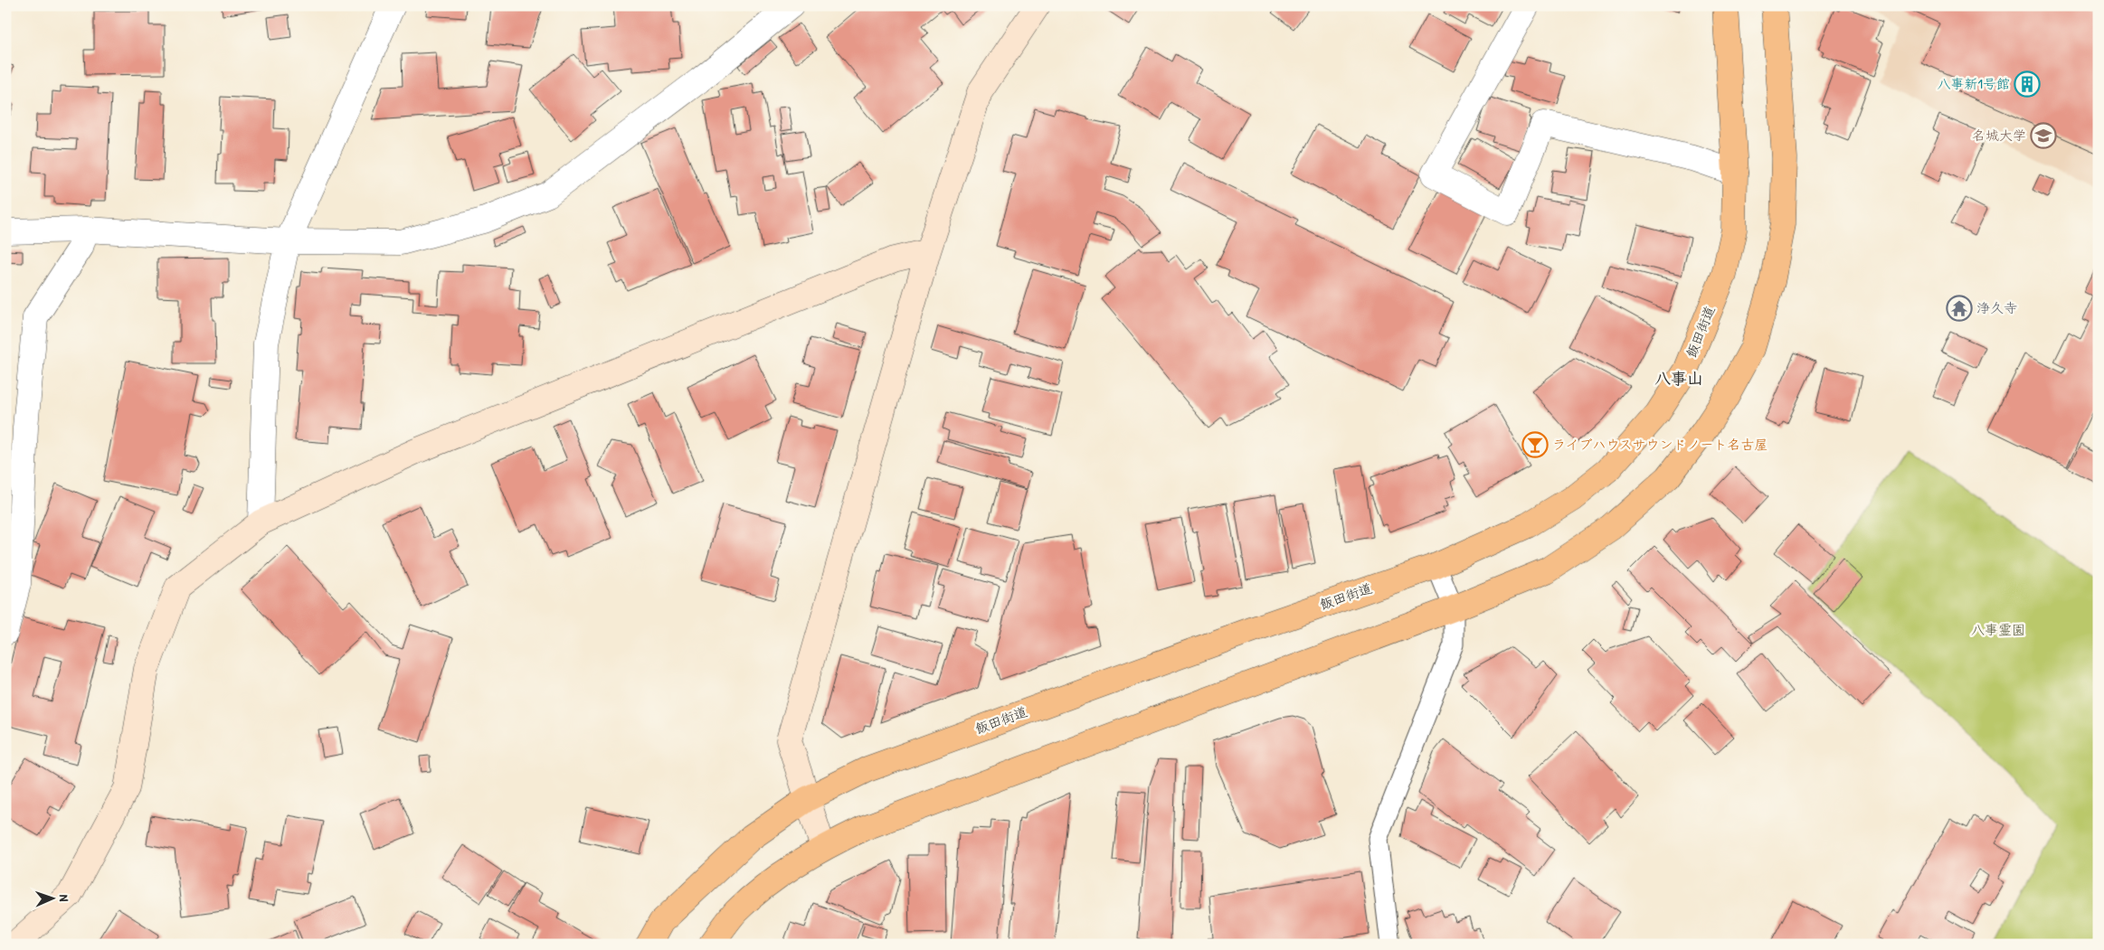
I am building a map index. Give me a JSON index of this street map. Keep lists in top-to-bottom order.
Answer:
{
  "streets": {
    "highway": ["飯田街道"]
  },
  "districts": ["八事山"],
  "parks": ["八事霊園"],
  "places": {
    "building": ["八事新1号館"],
    "school or university": ["名城大学"],
    "temple": ["浄久寺"],
    "bar": ["ライブハウスサウンドノート名古屋"]
  },
  "north": "right"
}
